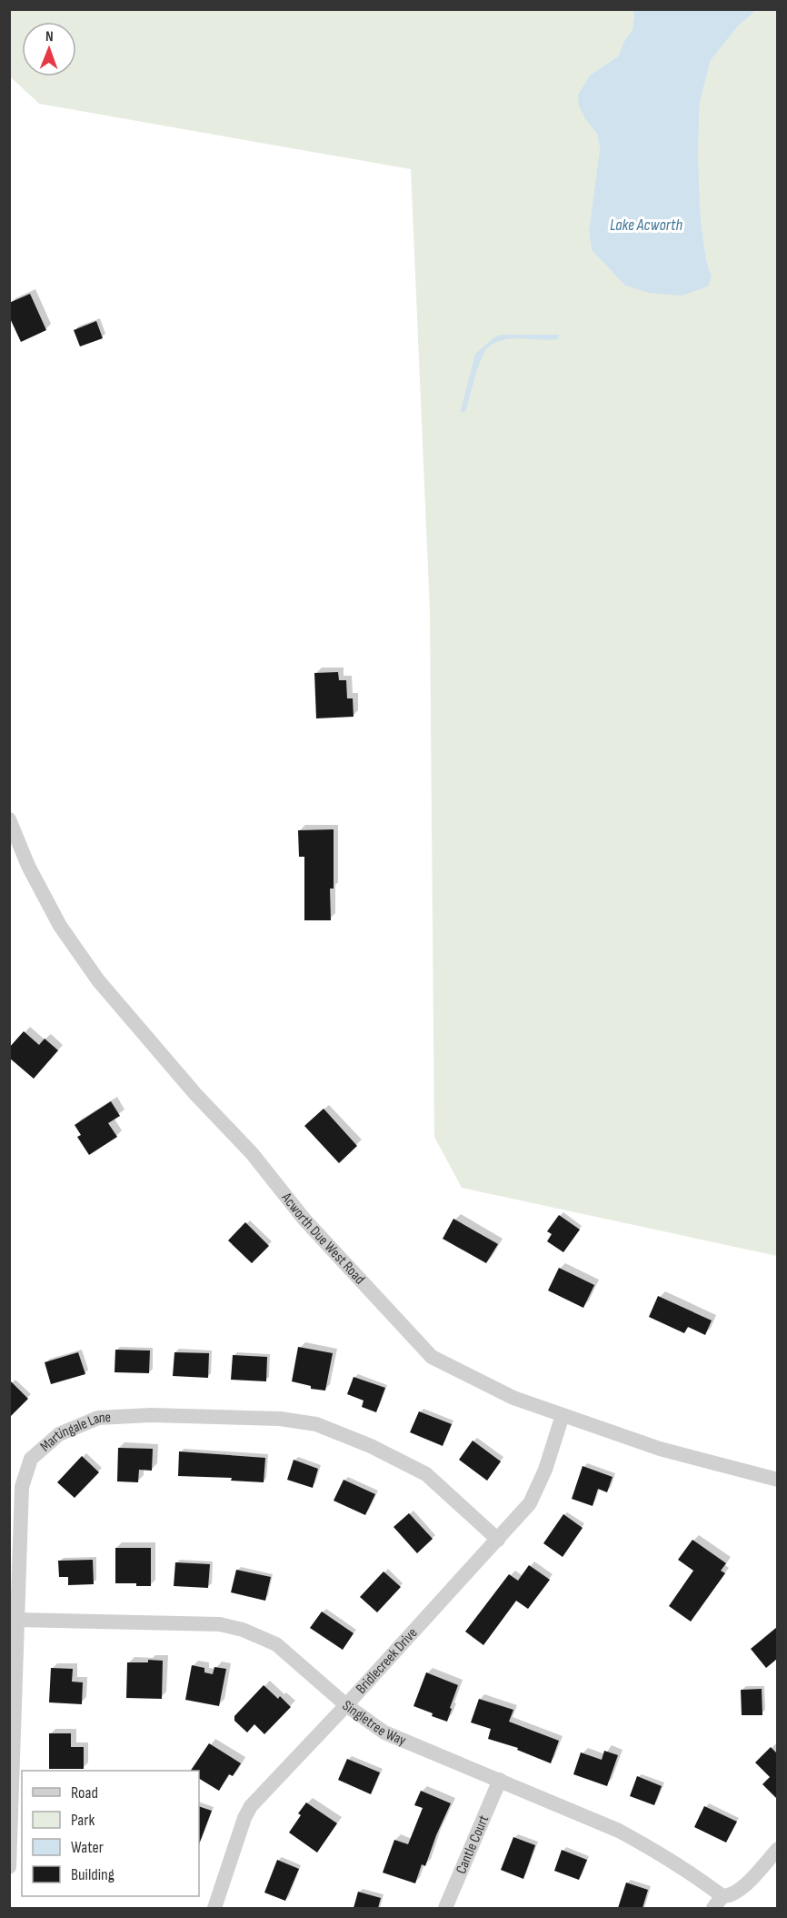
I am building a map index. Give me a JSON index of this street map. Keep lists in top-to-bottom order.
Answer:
{
  "streets": {
    "street": [
      "Acworth Due West Road",
      "Martingale Lane",
      "Bridlecreek Drive",
      "Singletree Way",
      "Cantle Court"
    ]
  },
  "crossings": [
    ["Acworth Due West Road", "Bridlecreek Drive"],
    ["Martingale Lane", "Bridlecreek Drive"],
    ["Martingale Lane", "Singletree Way"],
    ["Bridlecreek Drive", "Singletree Way"],
    ["Singletree Way", "Cantle Court"]
  ],
  "water": ["Lake Acworth"],
  "legend": [
    "Road",
    "Park",
    "Water",
    "Building"
  ],
  "north": "top"
}
